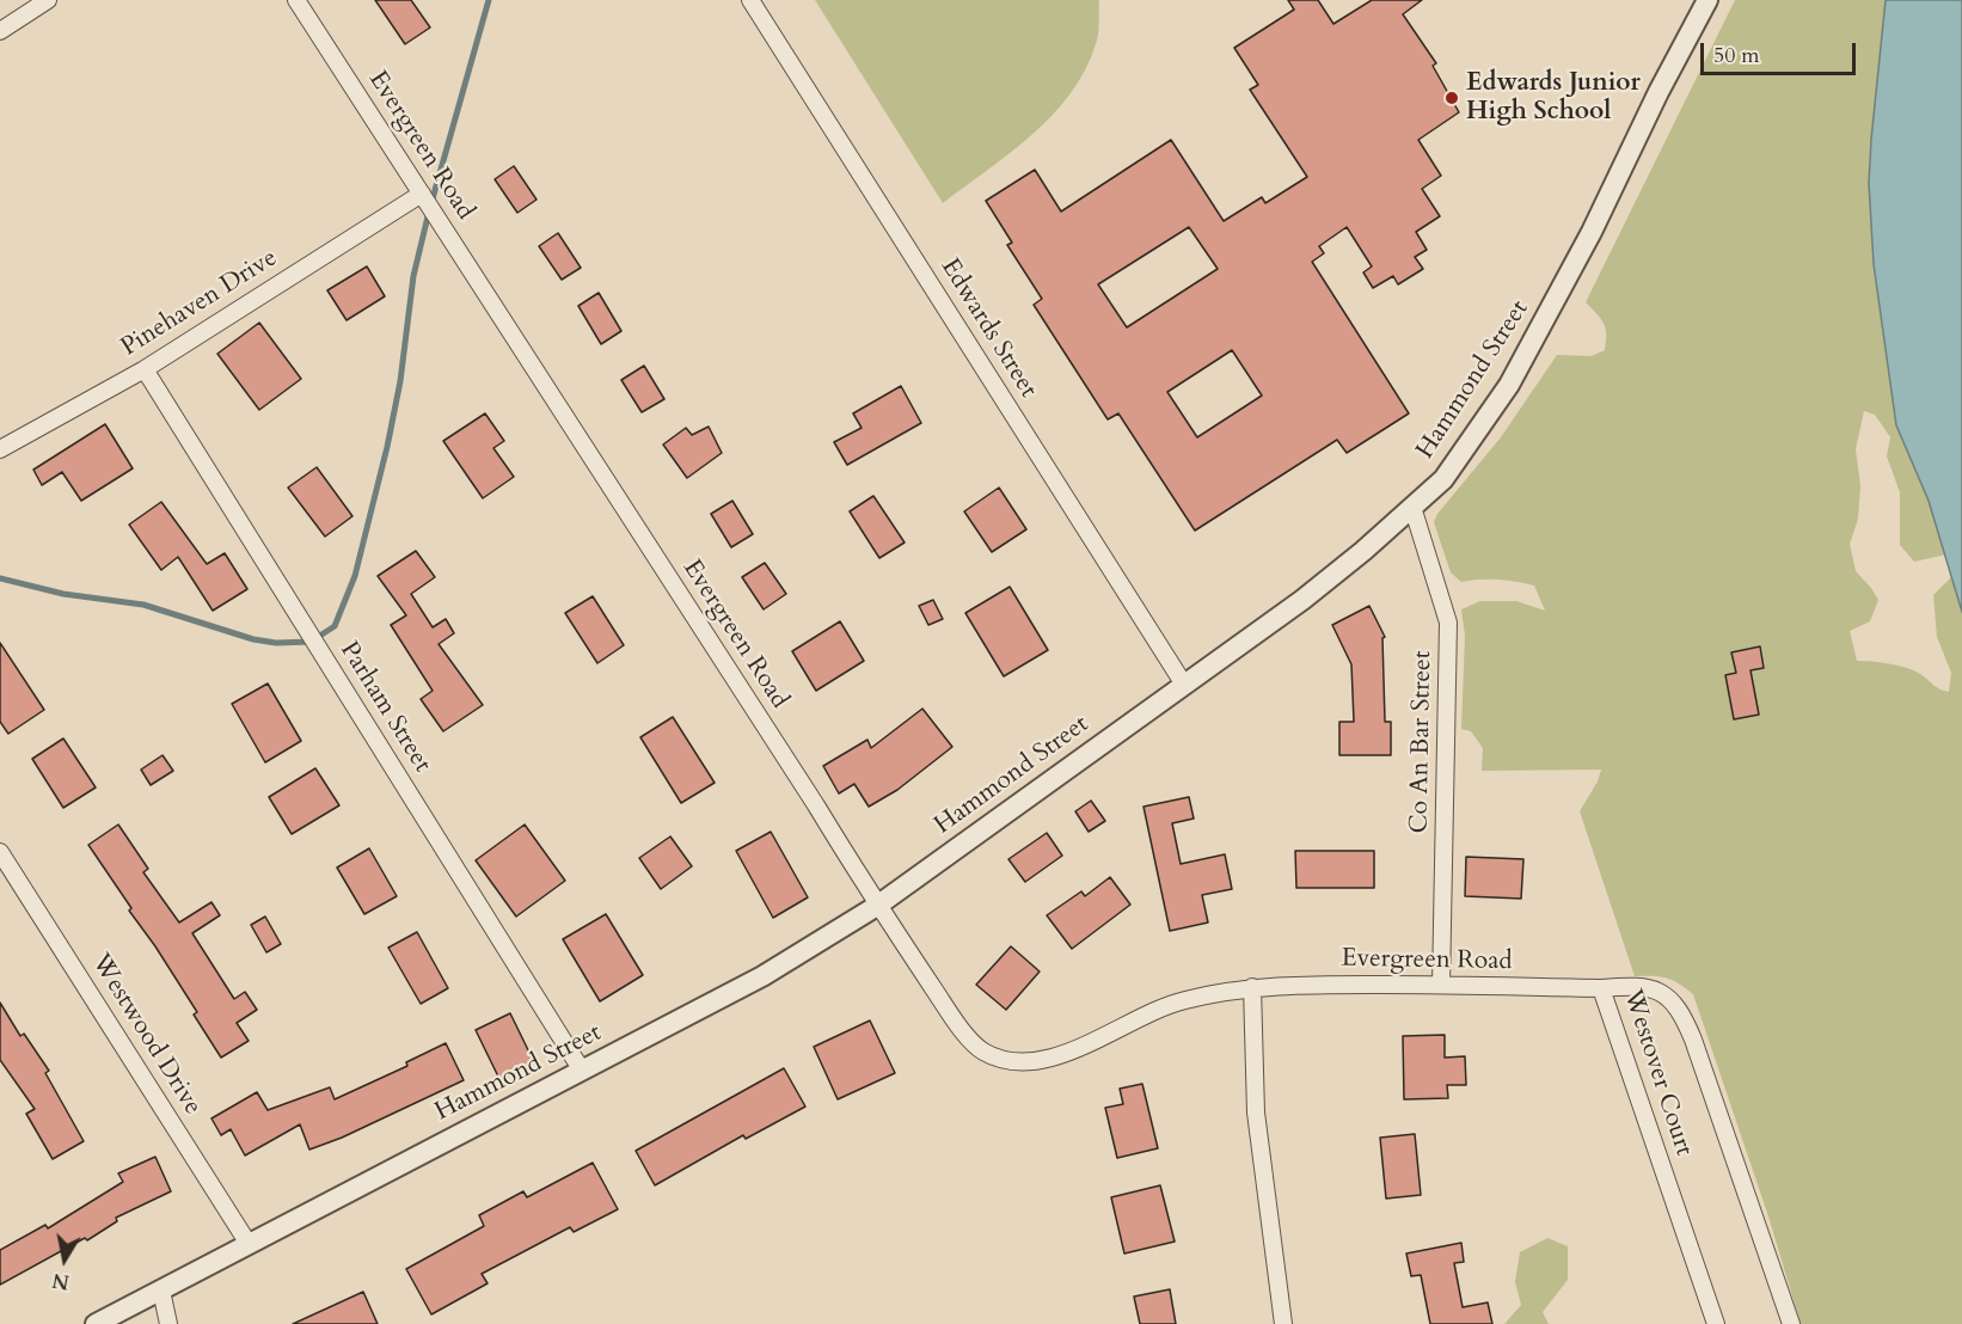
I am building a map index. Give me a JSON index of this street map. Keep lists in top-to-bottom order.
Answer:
{
  "streets": {
    "street": [
      "Evergreen Road",
      "Pinehaven Drive",
      "Edwards Street",
      "Hammond Street",
      "Parham Street",
      "Co An Bar Street",
      "Westwood Drive",
      "Westover Court"
    ]
  },
  "crossings": [
    ["Evergreen Road", "Pinehaven Drive"],
    ["Evergreen Road", "Hammond Street"],
    ["Evergreen Road", "Co An Bar Street"],
    ["Evergreen Road", "Westover Court"],
    ["Pinehaven Drive", "Parham Street"],
    ["Edwards Street", "Hammond Street"],
    ["Hammond Street", "Parham Street"],
    ["Hammond Street", "Co An Bar Street"],
    ["Hammond Street", "Westwood Drive"]
  ],
  "places": ["Edwards Junior High School"],
  "scale_bar": "50 m",
  "north": "bottom"
}
